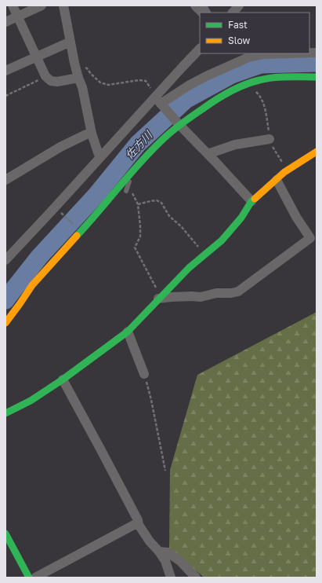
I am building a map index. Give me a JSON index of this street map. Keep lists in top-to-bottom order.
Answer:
{
  "water": ["佐方川"],
  "legend": ["Fast", "Slow"]
}
